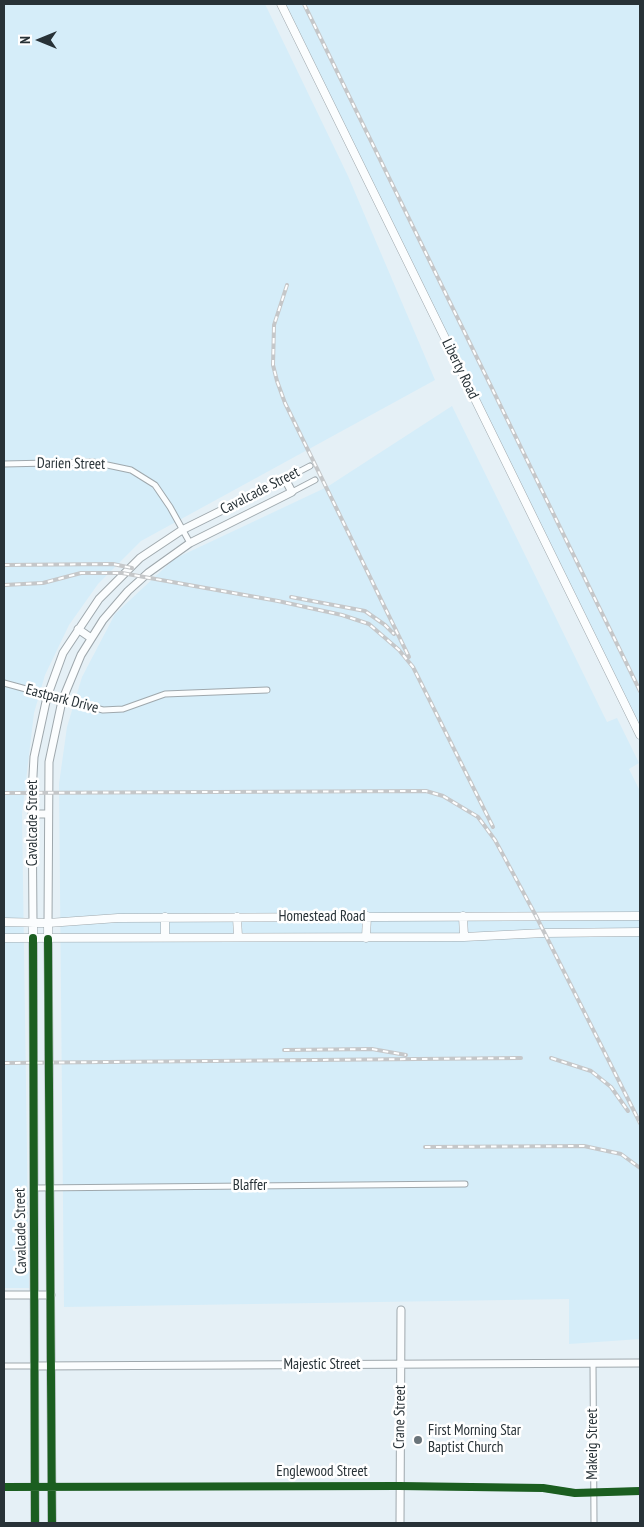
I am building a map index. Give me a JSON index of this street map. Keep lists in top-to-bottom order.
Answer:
{
  "streets": {
    "main road": ["Liberty Road", "Cavalcade Street", "Homestead Road"],
    "street": [
      "Darien Street",
      "Eastpark Drive",
      "Blaffer",
      "Majestic Street",
      "Crane Street",
      "Makeig Street",
      "Englewood Street"
    ]
  },
  "crossings": [
    ["Darien Street", "Cavalcade Street"],
    ["Cavalcade Street", "Eastpark Drive"],
    ["Cavalcade Street", "Homestead Road"],
    ["Cavalcade Street", "Blaffer"],
    ["Cavalcade Street", "Majestic Street"],
    ["Cavalcade Street", "Englewood Street"],
    ["Majestic Street", "Crane Street"],
    ["Majestic Street", "Makeig Street"],
    ["Crane Street", "Englewood Street"],
    ["Makeig Street", "Englewood Street"]
  ],
  "places": ["First Morning Star Baptist Church"],
  "north": "left"
}
